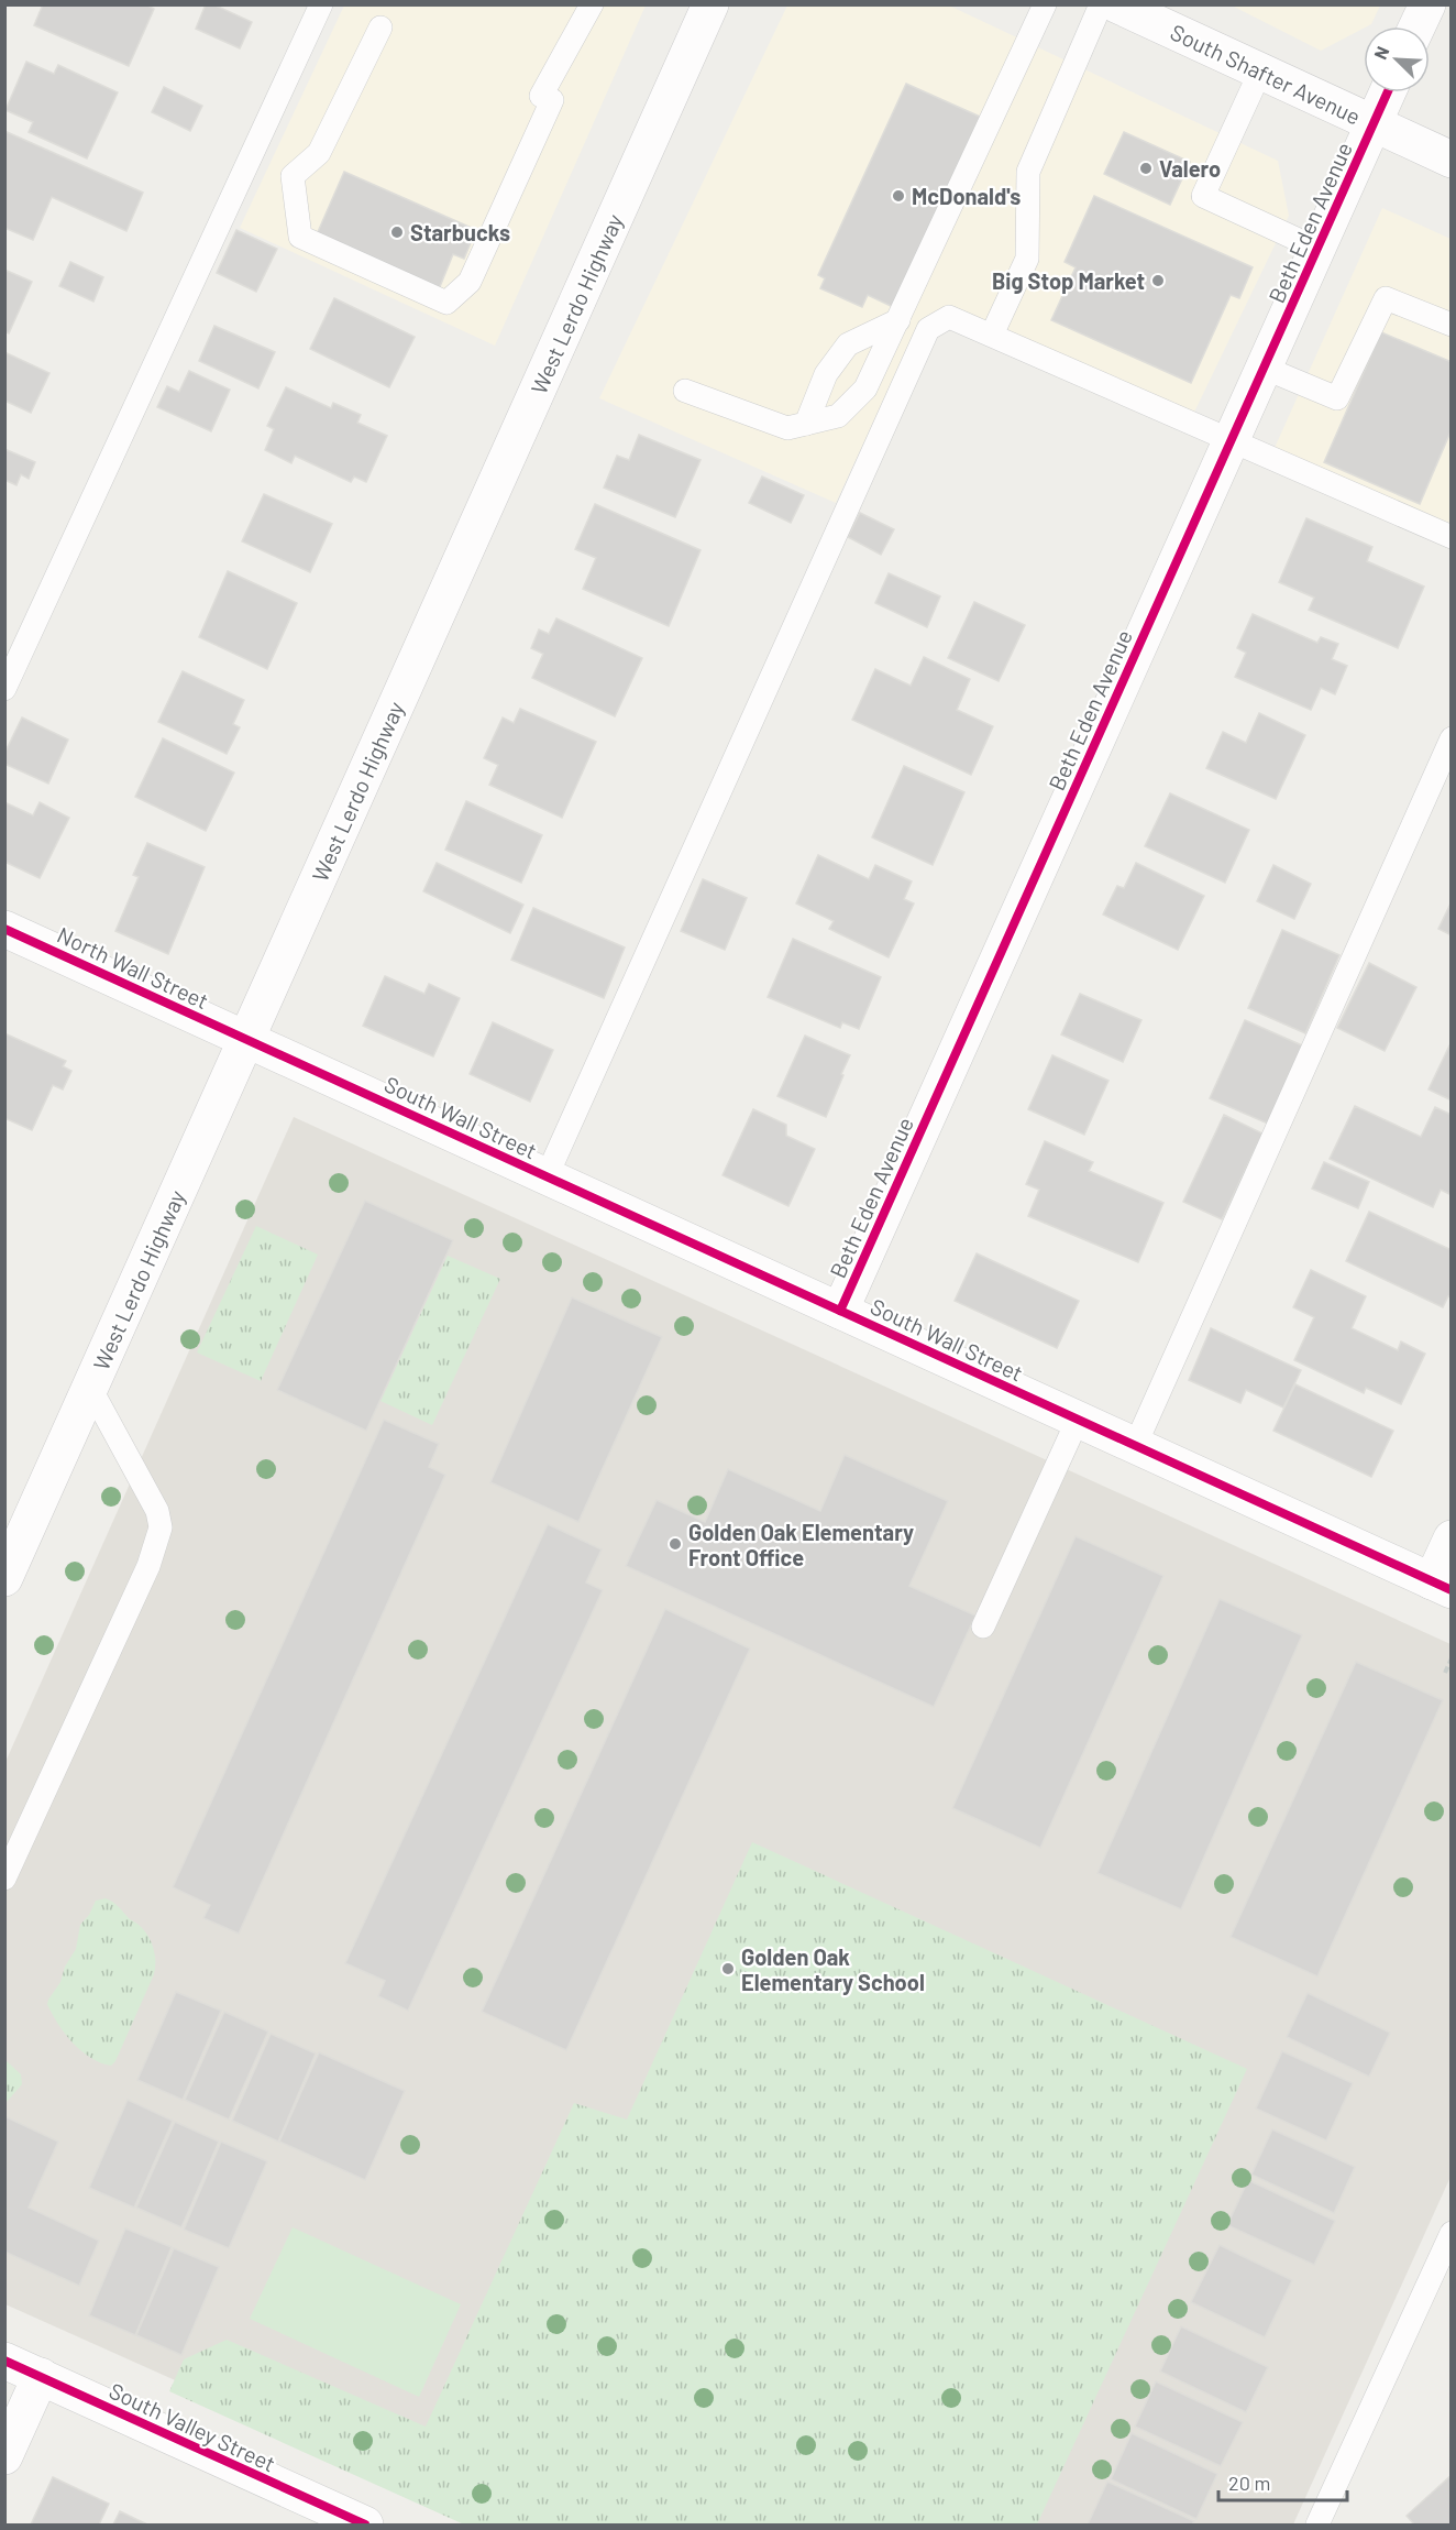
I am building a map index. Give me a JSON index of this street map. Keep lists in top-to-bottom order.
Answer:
{
  "streets": {
    "street": [
      "South Shafter Avenue",
      "Beth Eden Avenue",
      "West Lerdo Highway",
      "North Wall Street",
      "South Wall Street",
      "South Valley Street"
    ]
  },
  "crossings": [
    ["South Shafter Avenue", "Beth Eden Avenue"],
    ["Beth Eden Avenue", "South Wall Street"],
    ["West Lerdo Highway", "North Wall Street"],
    ["West Lerdo Highway", "South Wall Street"],
    ["North Wall Street", "South Wall Street"]
  ],
  "places": [
    "Valero",
    "McDonald's",
    "Starbucks",
    "Big Stop Market",
    "Golden Oak Elementary Front Office",
    "Golden Oak Elementary School"
  ],
  "scale_bar": "20 m",
  "north": "top left"
}
